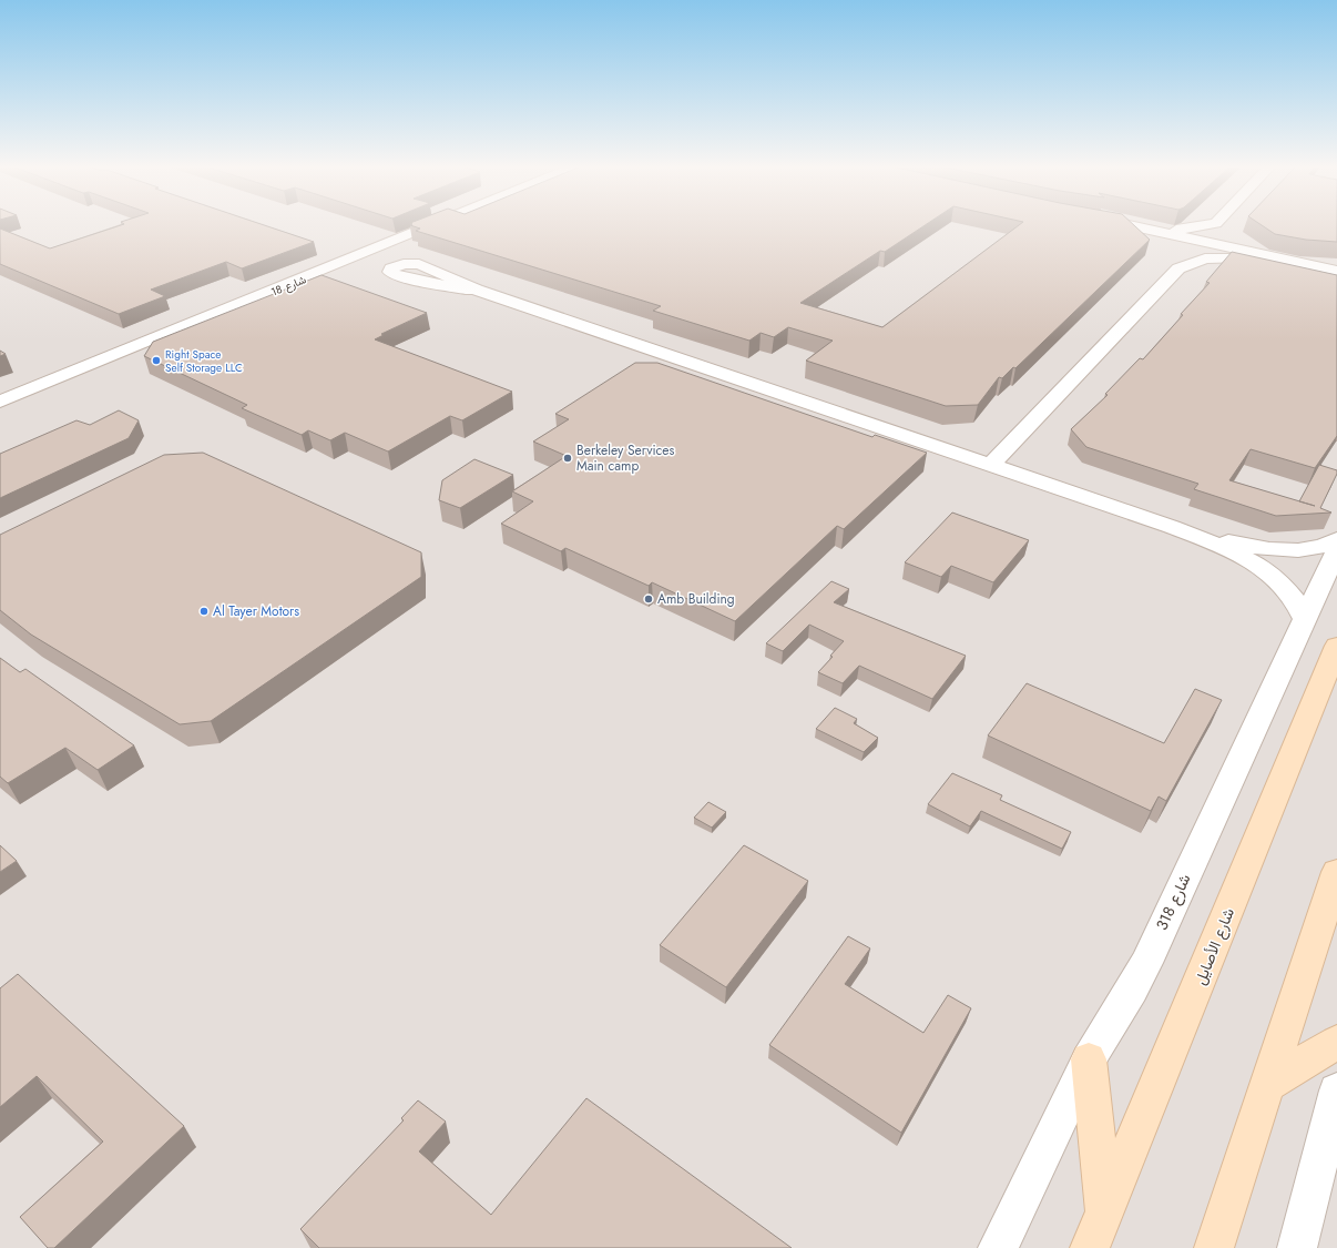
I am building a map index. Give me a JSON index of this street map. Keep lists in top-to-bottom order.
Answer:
{
  "streets": {
    "main road": ["شارع الأصايل"],
    "street": ["شارع 18", "شارع 318"]
  },
  "places": [
    "Right Space Self Storage LLC",
    "Berkeley Services Main camp",
    "Amb Building",
    "Al Tayer Motors"
  ]
}
